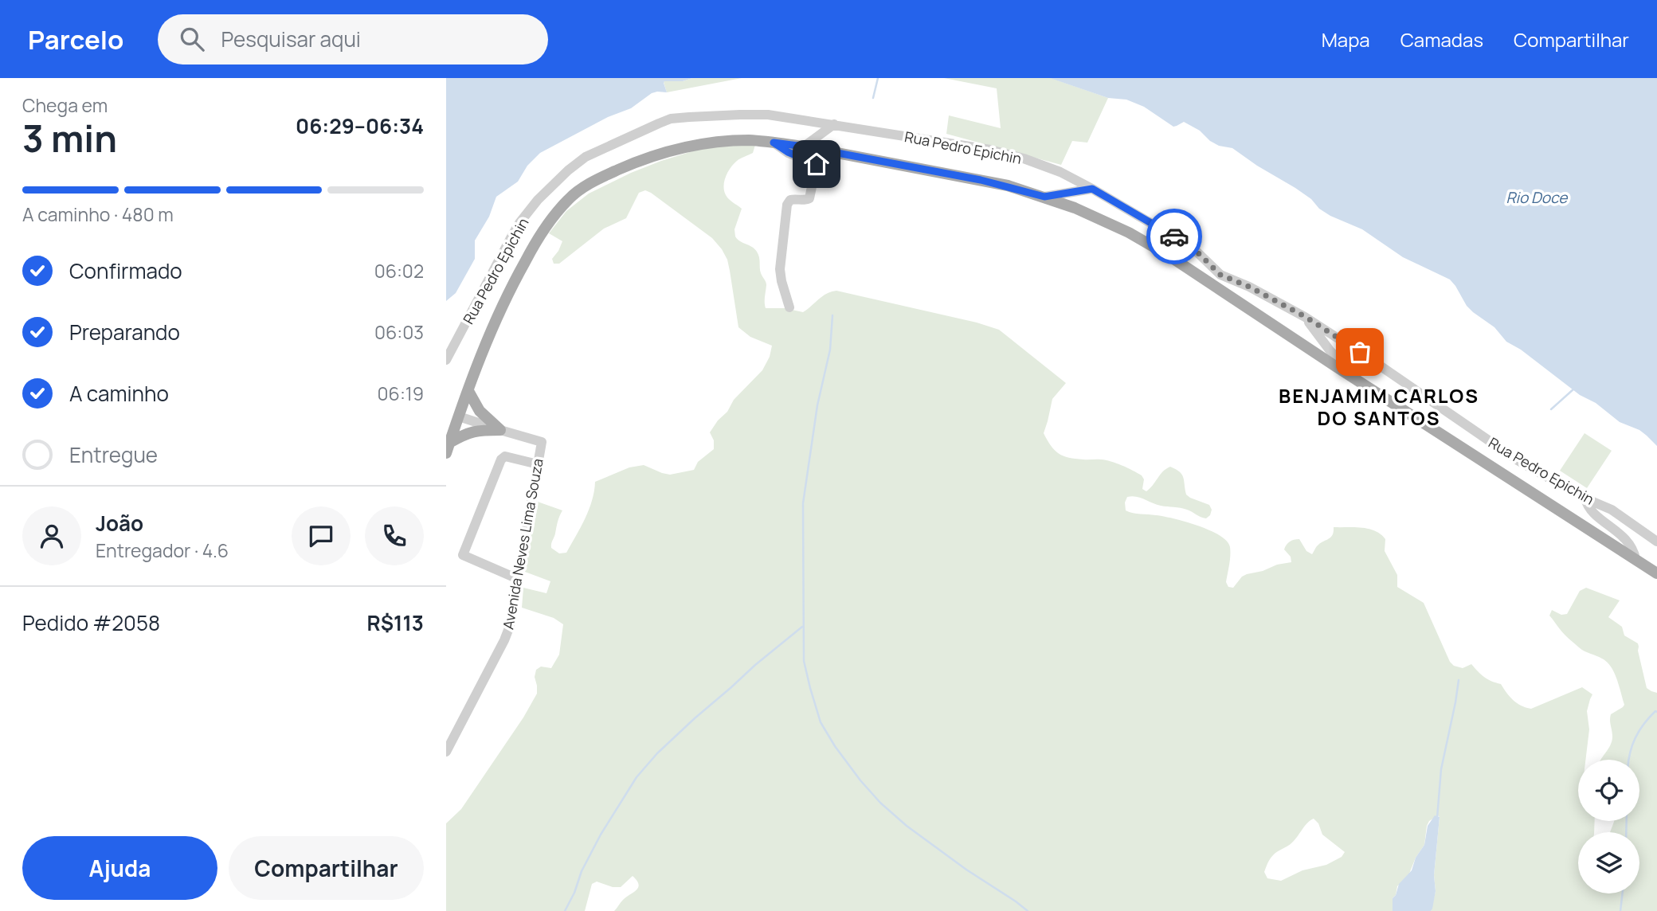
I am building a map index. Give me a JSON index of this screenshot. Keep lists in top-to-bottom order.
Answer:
{
  "streets": {
    "street": ["Rua Pedro Epichin", "Avenida Neves Lima Souza"]
  },
  "districts": ["BENJAMIM CARLOS DO SANTOS"],
  "water": ["Rio Doce"],
  "page": {
    "header": "Parcelo",
    "search": "Pesquisar aqui",
    "nav": ["Mapa", "Camadas", "Compartilhar"],
    "heading": ["3 min", "Chega em", "06:29–06:34"],
    "panel": [
      "João",
      "Entregador · 4.6",
      "Pedido #2058",
      "R$113"
    ],
    "bar": "A caminho · 480 m",
    "list": [
      ["Confirmado", "06:02"],
      ["Preparando", "06:03"],
      ["A caminho", "06:19"],
      "Entregue"
    ],
    "buttons": ["Ajuda", "Compartilhar"]
  }
}
